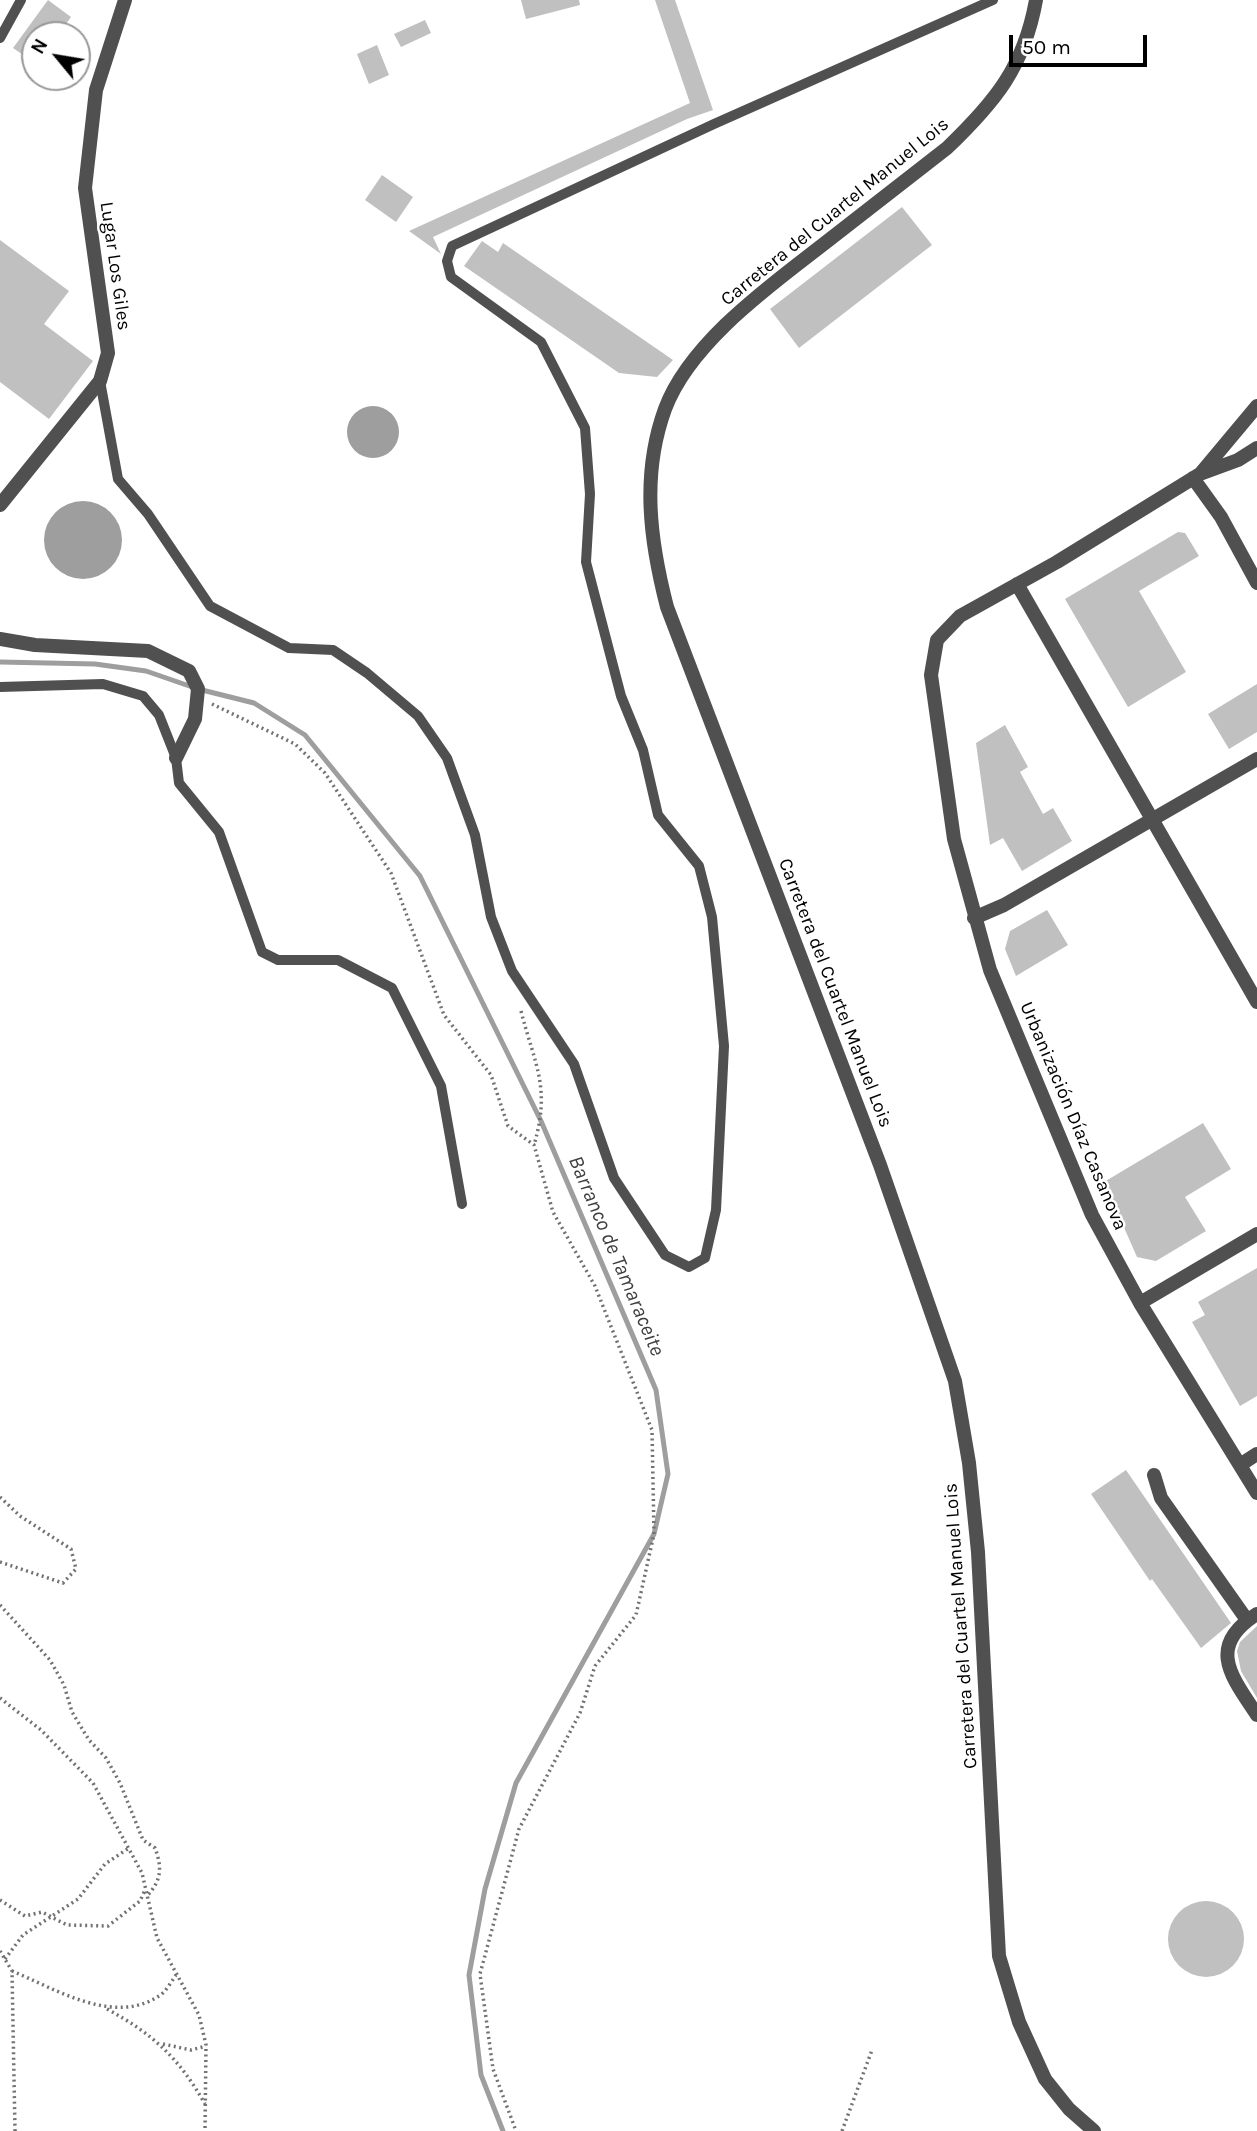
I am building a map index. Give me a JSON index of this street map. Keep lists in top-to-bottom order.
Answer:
{
  "streets": {
    "street": ["Carretera del Cuartel Manuel Lois", "Lugar Los Giles", "Urbanización Díaz Casanova"]
  },
  "water": ["Barranco de Tamaraceite"],
  "scale_bar": "50 m",
  "north": "top left"
}
